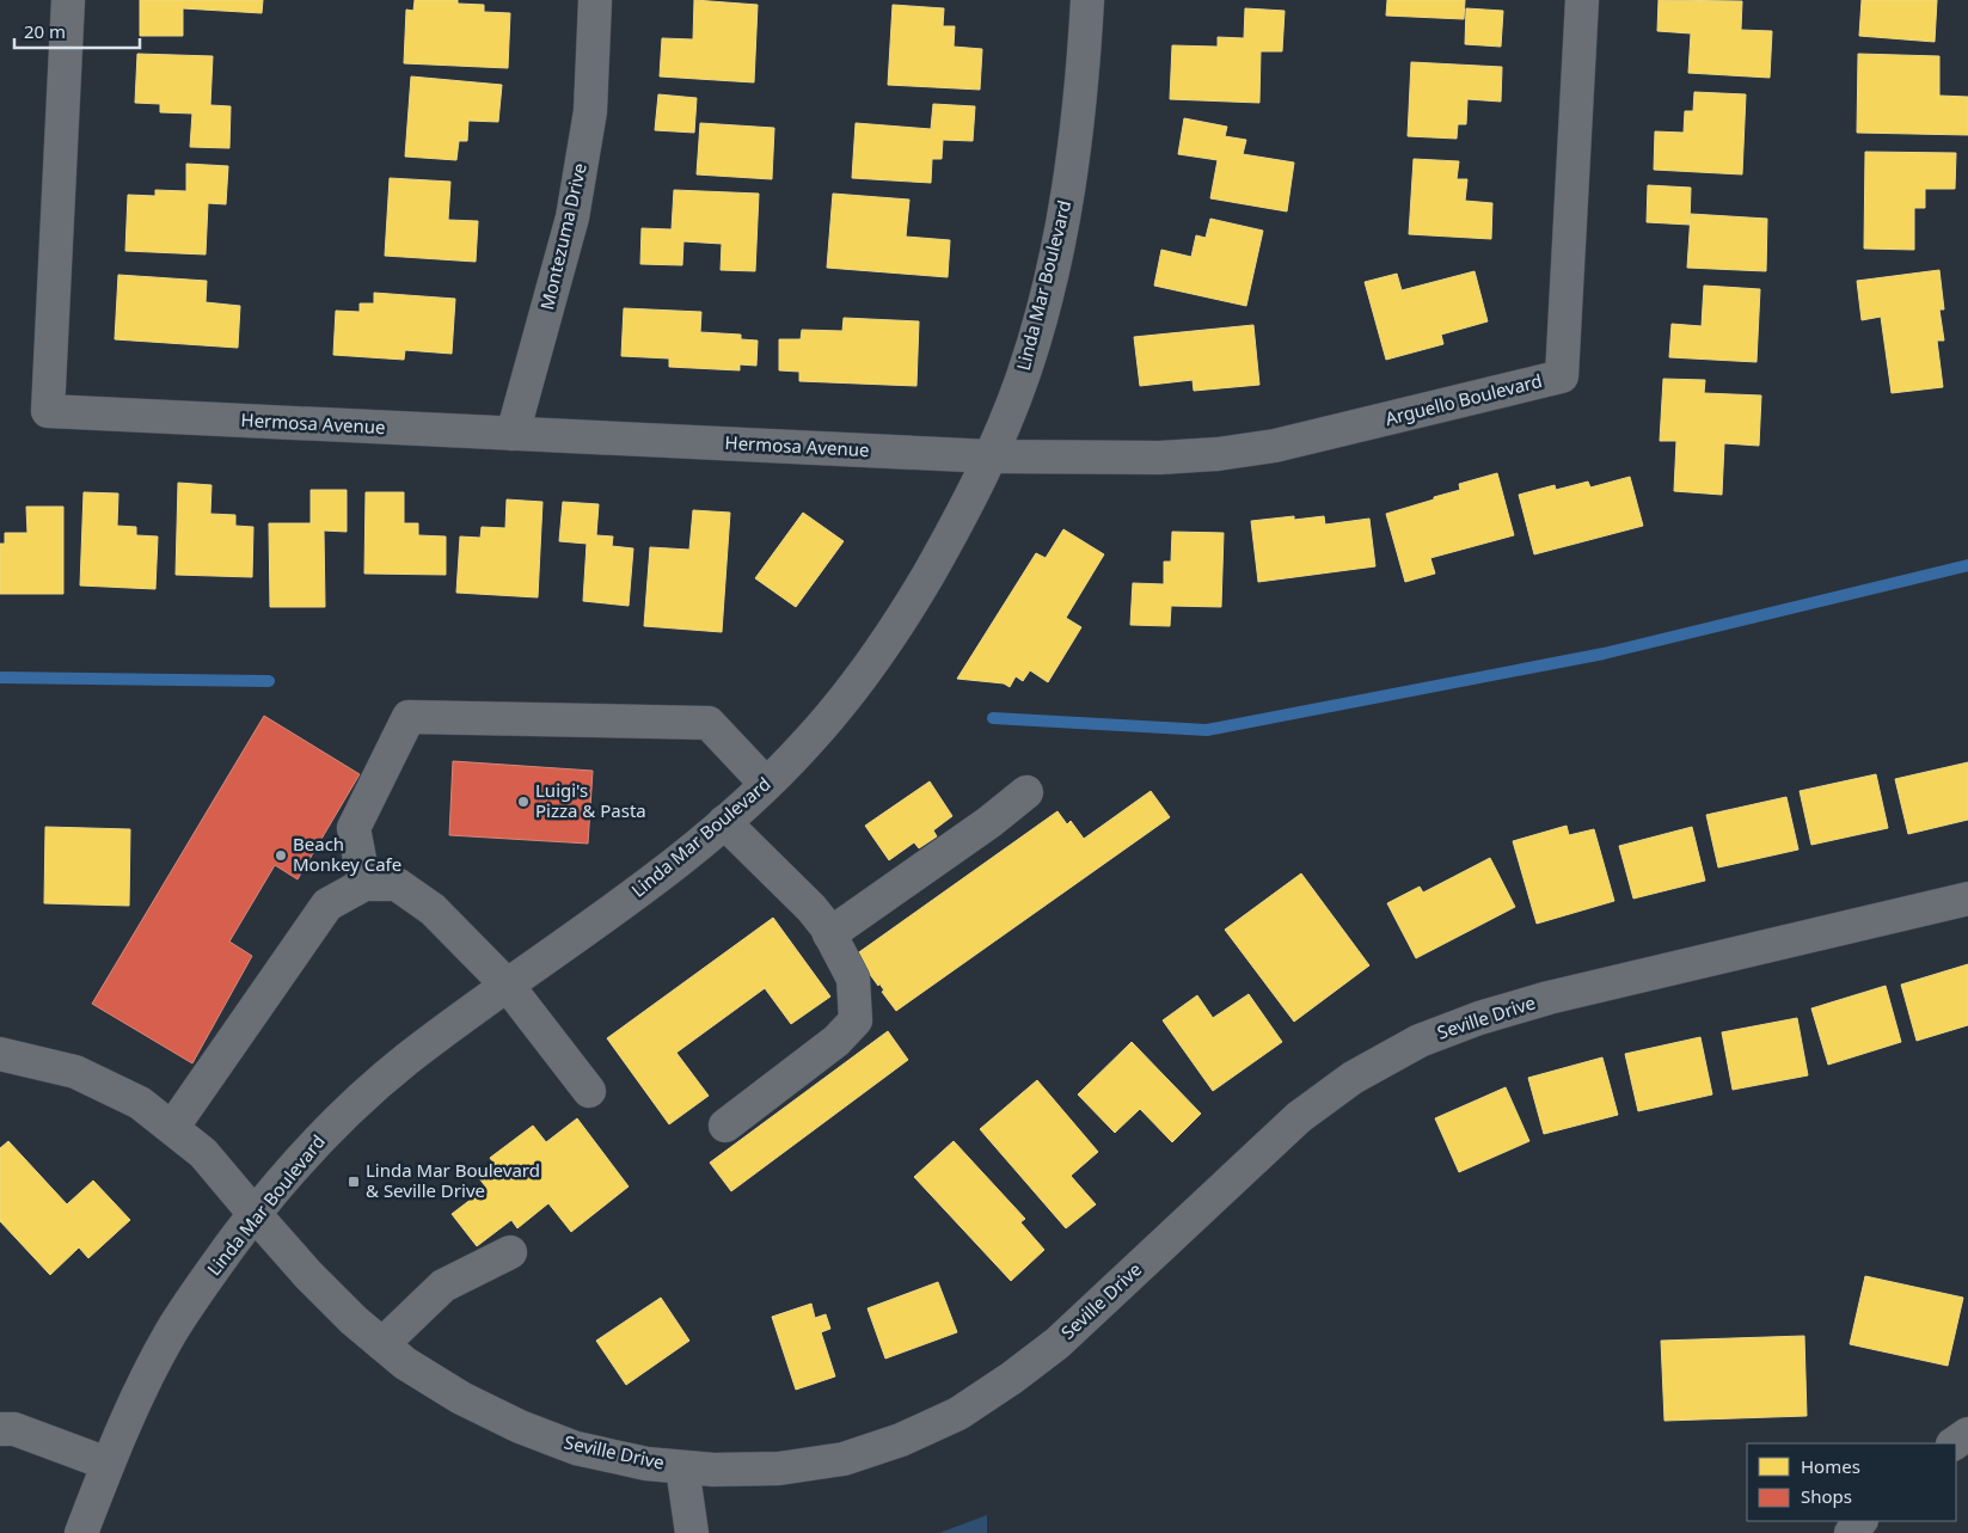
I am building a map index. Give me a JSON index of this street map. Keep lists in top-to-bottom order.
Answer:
{
  "streets": {
    "street": [
      "Montezuma Drive",
      "Linda Mar Boulevard",
      "Arguello Boulevard",
      "Hermosa Avenue",
      "Seville Drive"
    ]
  },
  "crossings": [
    ["Montezuma Drive", "Hermosa Avenue"],
    ["Linda Mar Boulevard", "Arguello Boulevard"],
    ["Linda Mar Boulevard", "Hermosa Avenue"],
    ["Linda Mar Boulevard", "Seville Drive"],
    ["Arguello Boulevard", "Hermosa Avenue"]
  ],
  "places": {
    "other": ["Luigi's Pizza & Pasta", "Beach Monkey Cafe"],
    "transit": ["Linda Mar Boulevard & Seville Drive"]
  },
  "legend": ["Homes", "Shops"],
  "scale_bar": "20 m"
}
